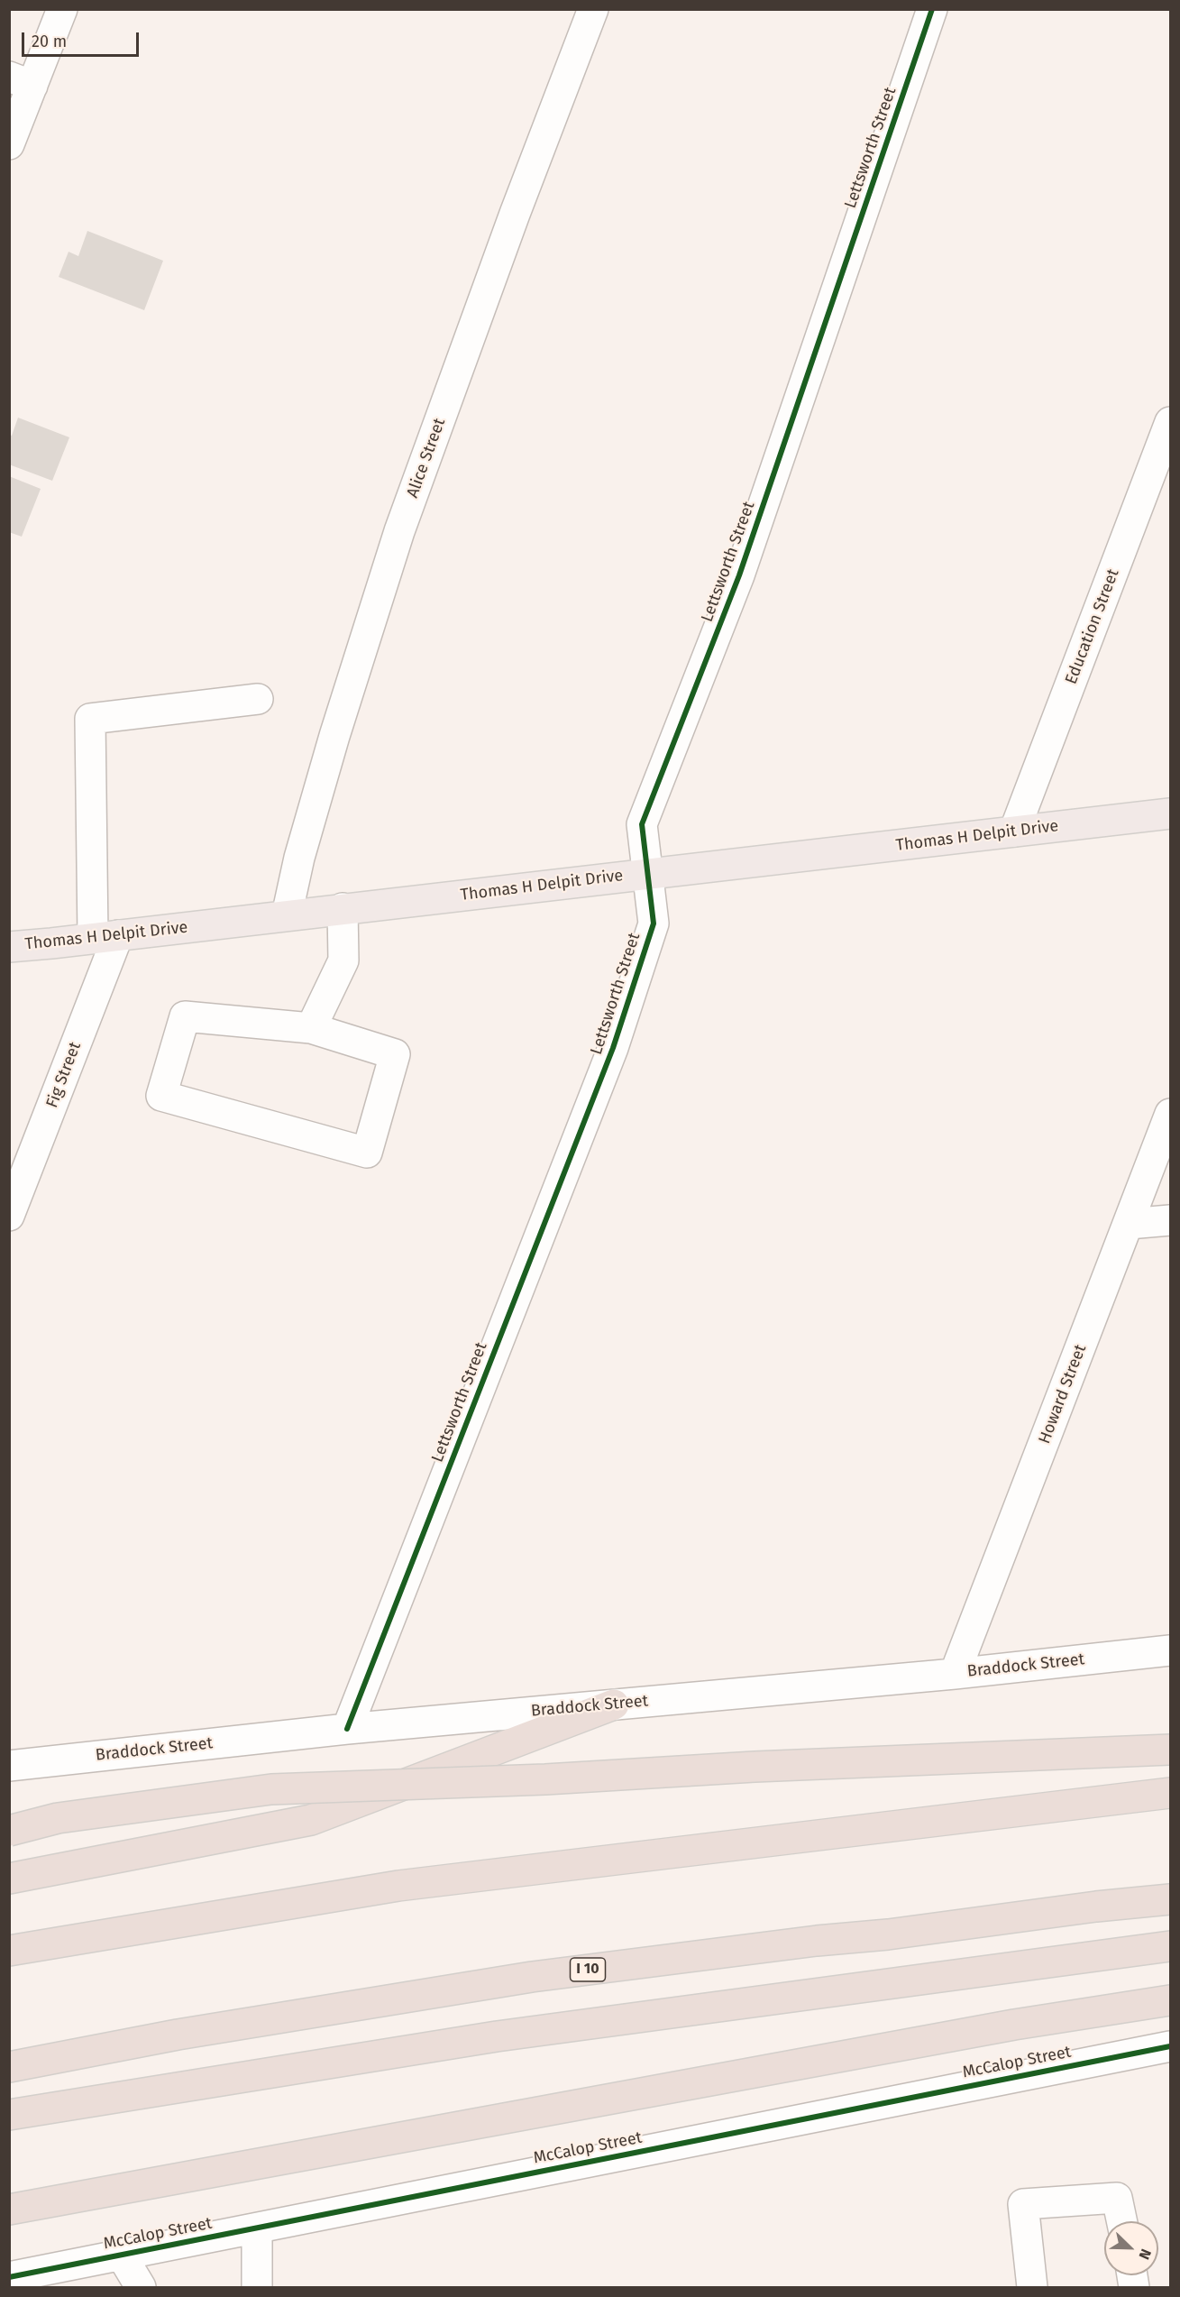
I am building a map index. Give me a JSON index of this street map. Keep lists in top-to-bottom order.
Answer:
{
  "streets": {
    "highway": ["I 10"],
    "main road": ["Thomas H Delpit Drive"],
    "street": [
      "Lettsworth Street",
      "Alice Street",
      "Education Street",
      "Fig Street",
      "Howard Street",
      "Braddock Street",
      "McCalop Street"
    ]
  },
  "crossings": [
    ["Lettsworth Street", "Thomas H Delpit Drive"],
    ["Lettsworth Street", "Braddock Street"],
    ["Alice Street", "Thomas H Delpit Drive"],
    ["Education Street", "Thomas H Delpit Drive"],
    ["Thomas H Delpit Drive", "Fig Street"],
    ["Howard Street", "Braddock Street"]
  ],
  "scale_bar": "20 m",
  "north": "bottom right"
}
